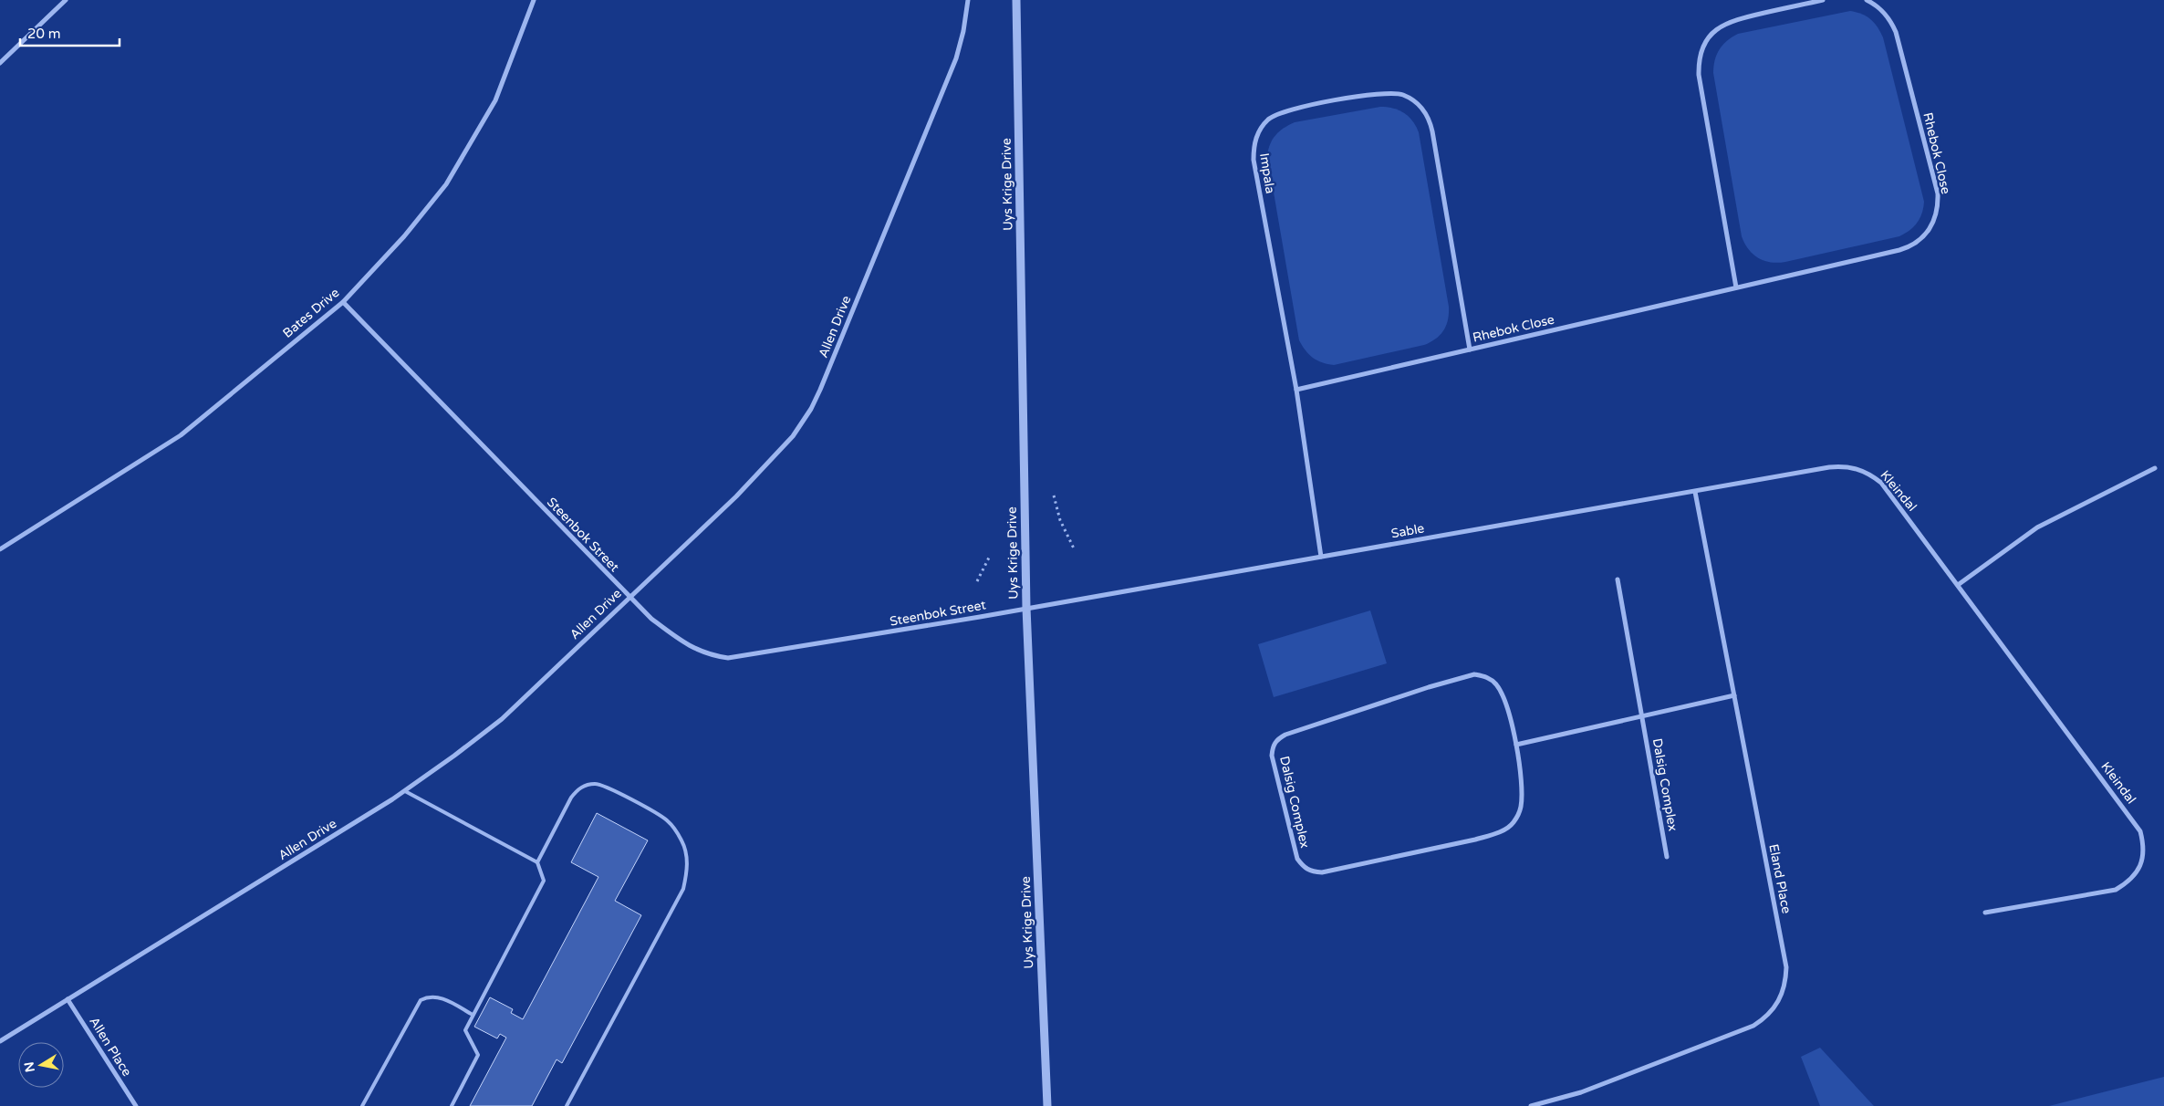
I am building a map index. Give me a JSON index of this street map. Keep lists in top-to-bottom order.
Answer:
{
  "streets": {
    "street": [
      "Rhebok Close",
      "Impala",
      "Uys Krige Drive",
      "Bates Drive",
      "Allen Drive",
      "Kleindal",
      "Sable",
      "Steenbok Street",
      "Dalsig Complex",
      "Eland Place",
      "Allen Place"
    ]
  },
  "crossings": [
    ["Rhebok Close", "Impala"],
    ["Impala", "Sable"],
    ["Uys Krige Drive", "Sable"],
    ["Uys Krige Drive", "Steenbok Street"],
    ["Bates Drive", "Steenbok Street"],
    ["Allen Drive", "Steenbok Street"],
    ["Allen Drive", "Allen Place"],
    ["Kleindal", "Sable"],
    ["Sable", "Steenbok Street"],
    ["Sable", "Eland Place"]
  ],
  "scale_bar": "20 m",
  "north": "left"
}
